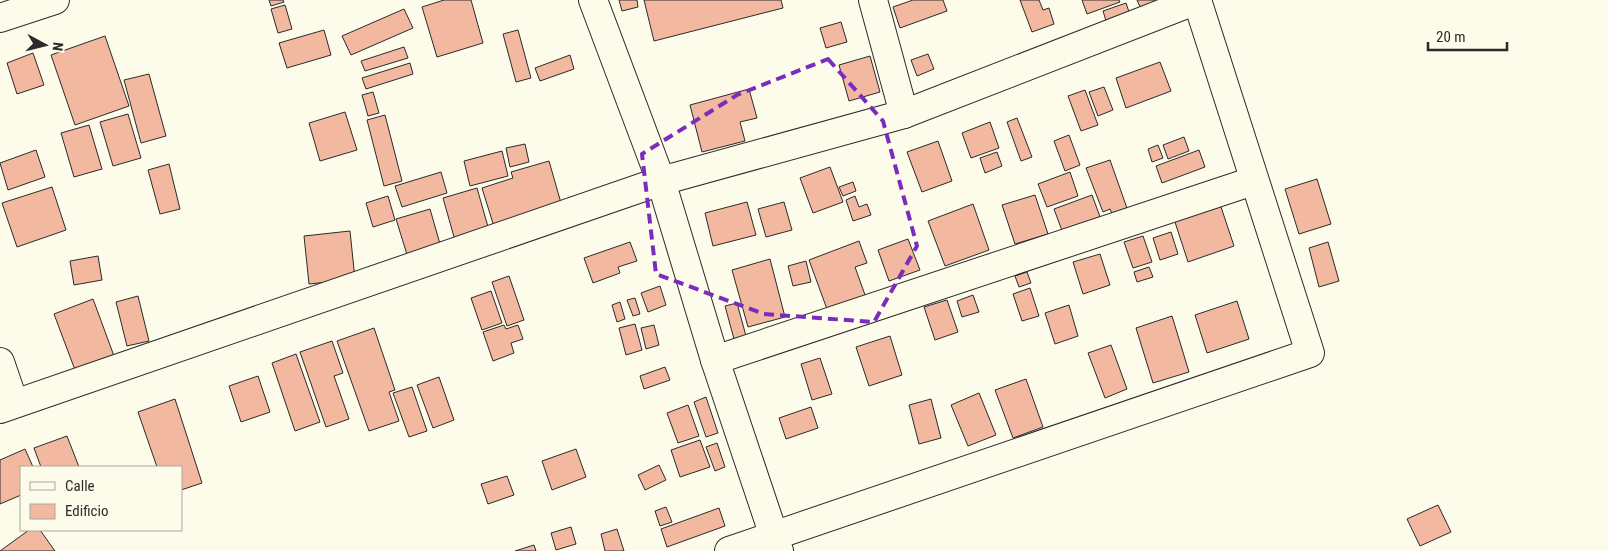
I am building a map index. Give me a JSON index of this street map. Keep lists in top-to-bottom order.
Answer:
{
  "legend": ["Calle", "Edificio"],
  "scale_bar": "20 m",
  "north": "right"
}
